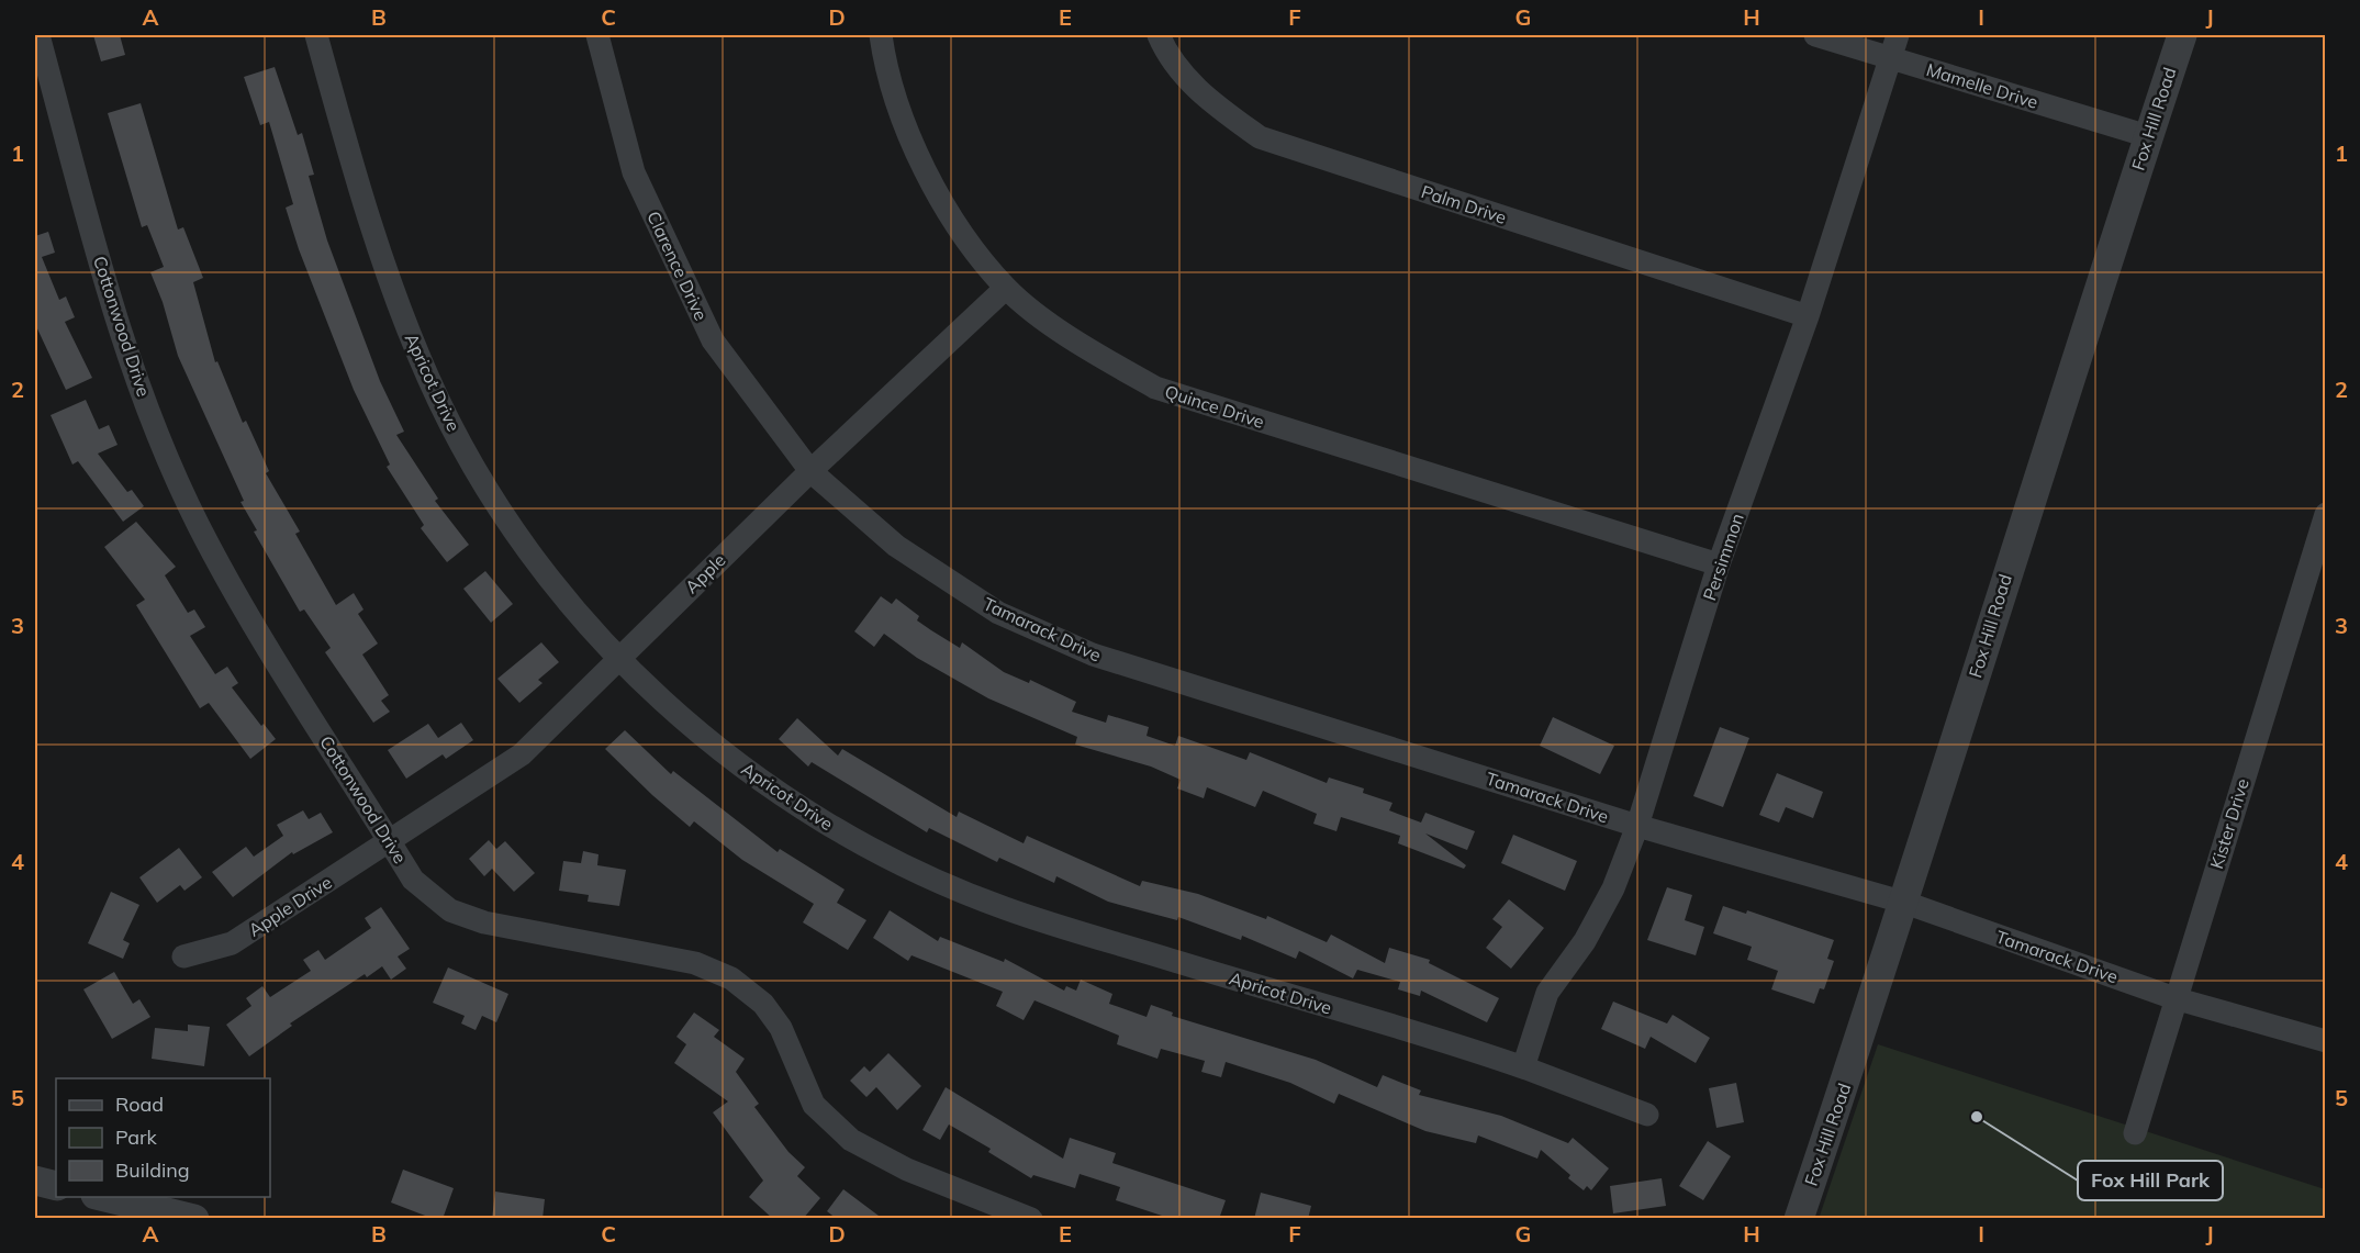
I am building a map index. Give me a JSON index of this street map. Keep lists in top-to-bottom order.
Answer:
{
  "streets": {
    "street": [
      "Mamelle Drive",
      "Fox Hill Road",
      "Palm Drive",
      "Clarence Drive",
      "Cottonwood Drive",
      "Apricot Drive",
      "Quince Drive",
      "Persimmon",
      "Apple",
      "Tamarack Drive",
      "Kister Drive",
      "Apple Drive"
    ]
  },
  "crossings": [
    ["Mamelle Drive", "Fox Hill Road"],
    ["Mamelle Drive", "Persimmon"],
    ["Fox Hill Road", "Tamarack Drive"],
    ["Palm Drive", "Persimmon"],
    ["Clarence Drive", "Apple"],
    ["Clarence Drive", "Tamarack Drive"],
    ["Cottonwood Drive", "Apple"],
    ["Cottonwood Drive", "Apple Drive"],
    ["Apricot Drive", "Persimmon"],
    ["Apricot Drive", "Apple"],
    ["Quince Drive", "Persimmon"],
    ["Quince Drive", "Apple"],
    ["Persimmon", "Tamarack Drive"],
    ["Apple", "Tamarack Drive"],
    ["Apple", "Apple Drive"],
    ["Tamarack Drive", "Kister Drive"]
  ],
  "places": ["Fox Hill Park"],
  "legend": ["Road", "Park", "Building"],
  "grid": {
    "columns": [
      "A",
      "B",
      "C",
      "D",
      "E",
      "F",
      "G",
      "H",
      "I",
      "J"
    ],
    "rows": [
      "1",
      "2",
      "3",
      "4",
      "5"
    ]
  }
}
